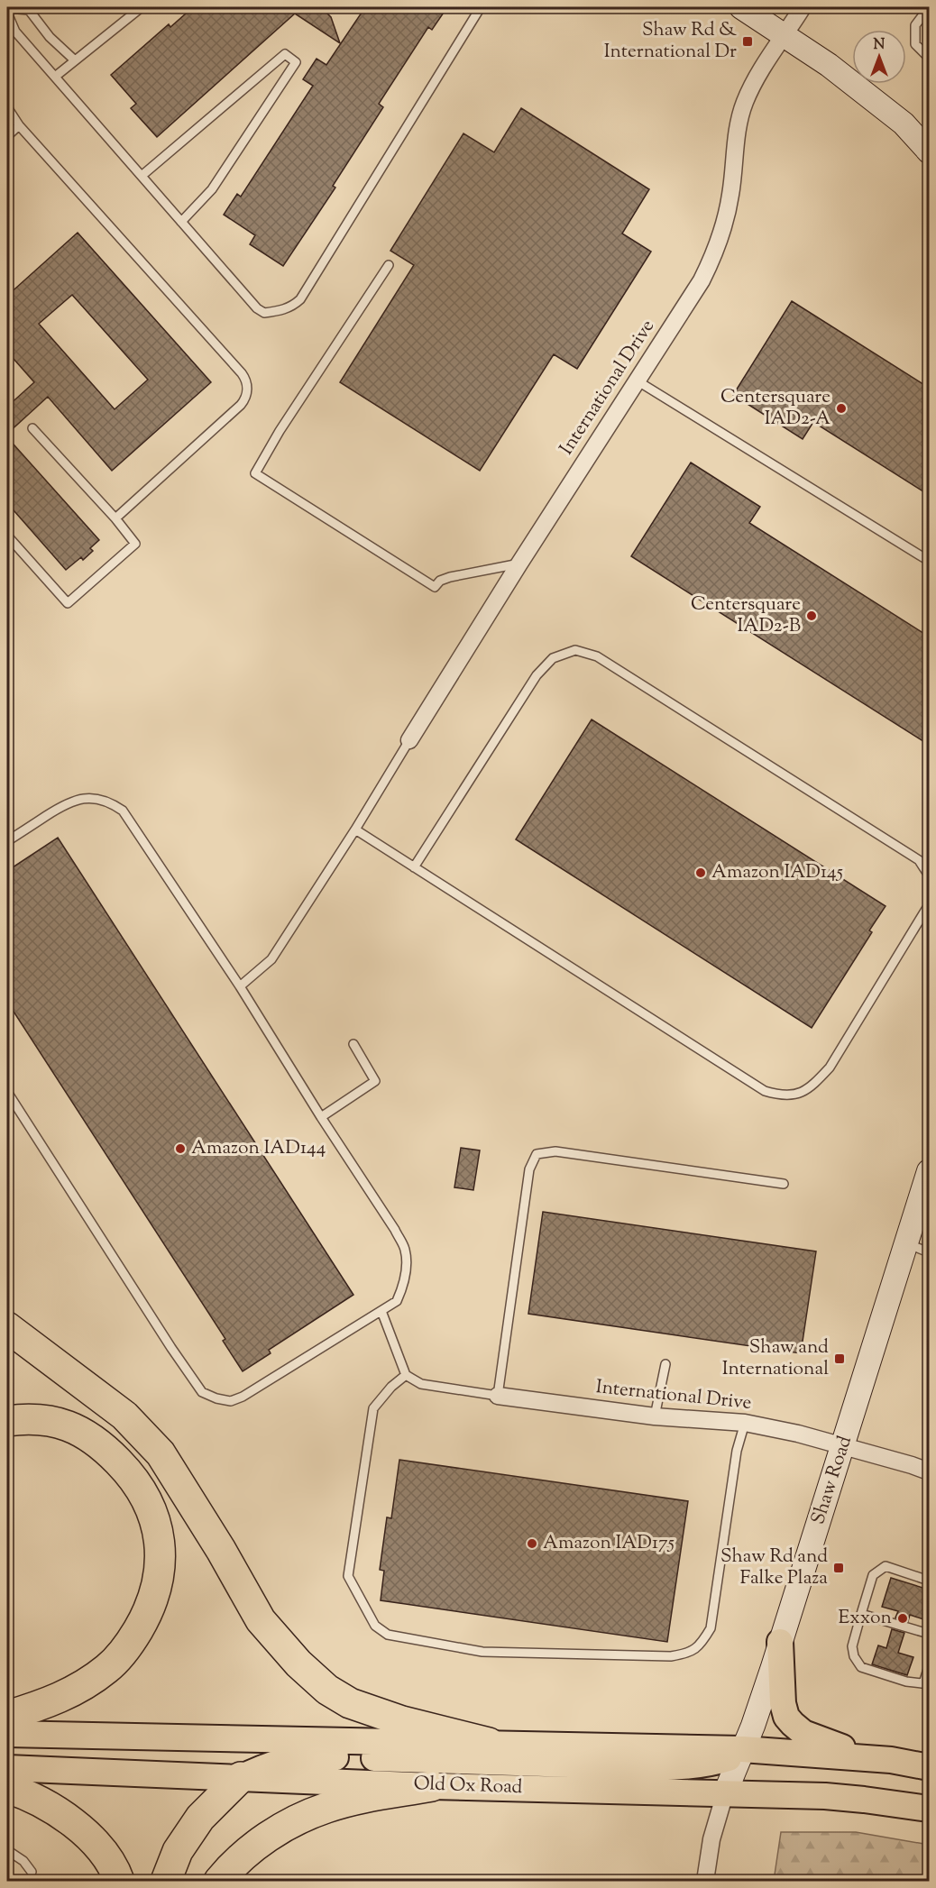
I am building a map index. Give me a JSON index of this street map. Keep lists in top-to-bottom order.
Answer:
{
  "streets": {
    "main road": ["Shaw Road", "Old Ox Road"],
    "street": ["International Drive"]
  },
  "crossings": [
    ["International Drive", "Shaw Road"],
    ["Shaw Road", "Old Ox Road"]
  ],
  "places": {
    "transit": ["Shaw Rd & International Dr", "Shaw and International", "Shaw Rd and Falke Plaza"],
    "other": [
      "Centersquare IAD2-A",
      "Centersquare IAD2-B",
      "Amazon IAD145",
      "Amazon IAD144",
      "Amazon IAD175",
      "Exxon"
    ]
  },
  "north": "top"
}
